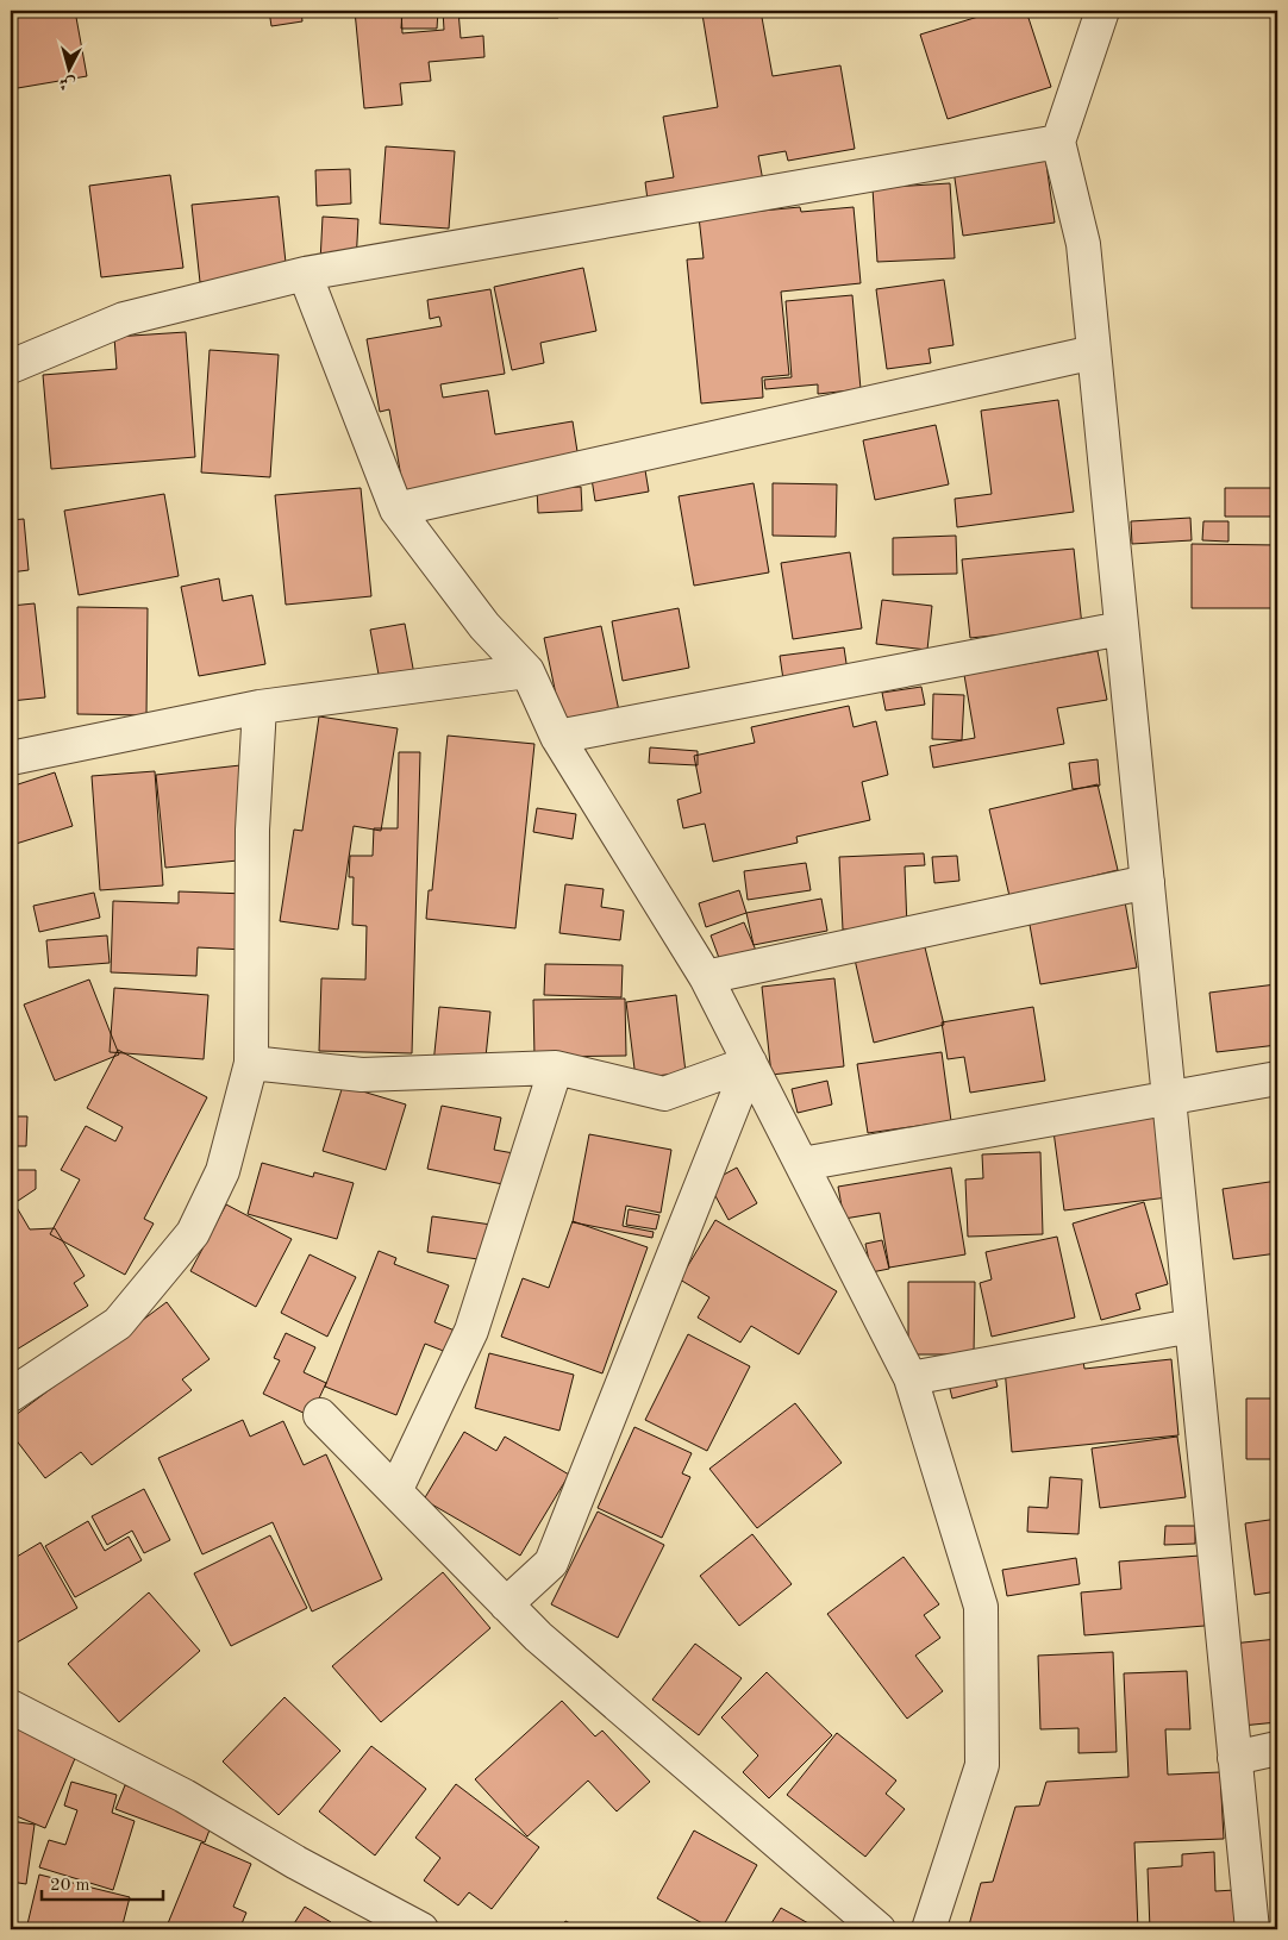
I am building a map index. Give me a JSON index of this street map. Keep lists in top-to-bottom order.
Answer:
{
  "scale_bar": "20 m",
  "north": "bottom"
}
